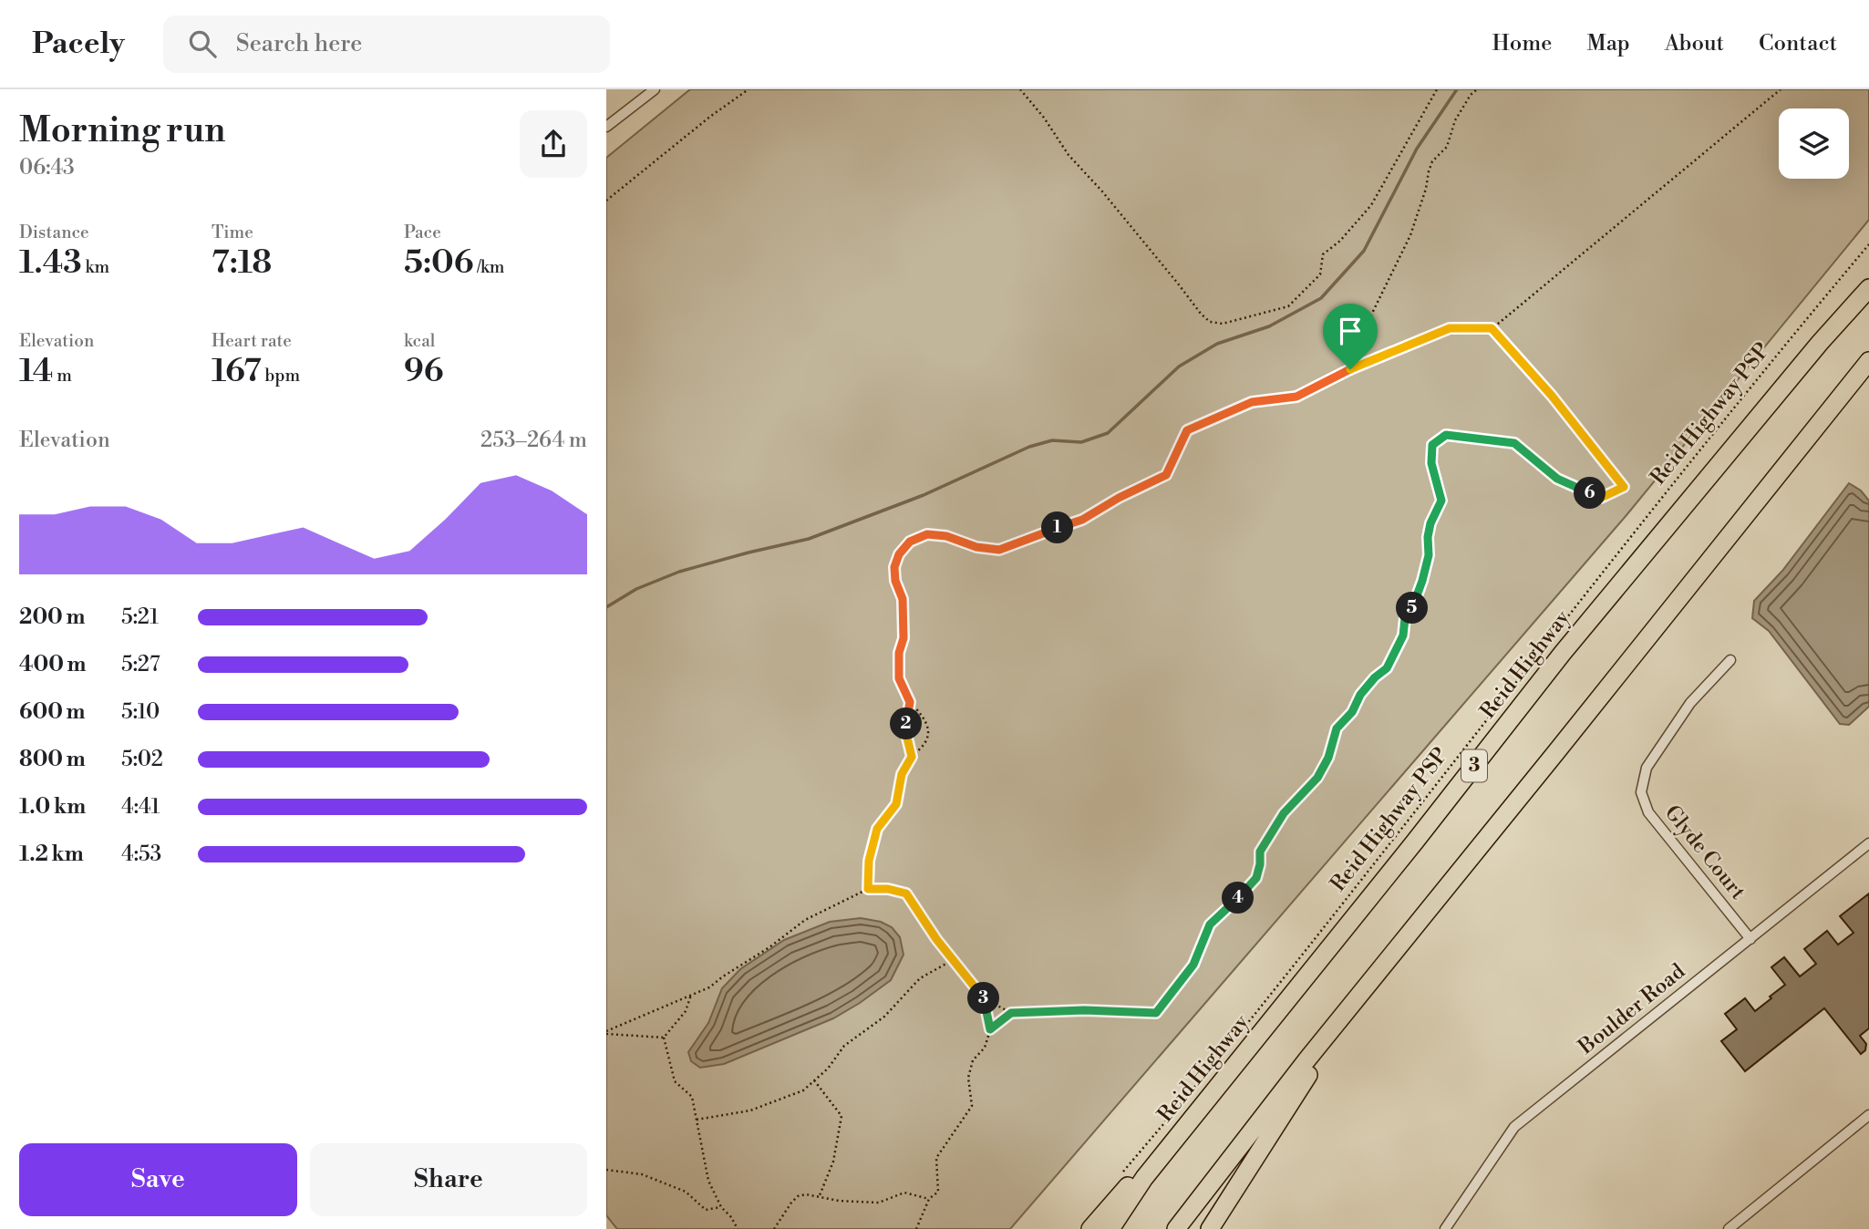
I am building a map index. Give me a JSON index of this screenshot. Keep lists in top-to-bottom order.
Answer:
{
  "streets": {
    "highway": ["Reid Highway", "3"],
    "street": ["Glyde Court", "Boulder Road"],
    "path": ["Reid Highway PSP"]
  },
  "crossings": [
    ["Reid Highway", "3"],
    ["Glyde Court", "Boulder Road"]
  ],
  "page": {
    "header": "Pacely",
    "search": "Search here",
    "nav": [
      "Home",
      "Map",
      "About",
      "Contact"
    ],
    "heading": ["Morning run", "06:43"],
    "stats": [
      ["Distance", "1.43 km"],
      ["Time", "7:18"],
      ["Pace", "5:06 /km"],
      ["Elevation", "14 m"],
      ["Heart rate", "167 bpm"],
      ["kcal", "96"]
    ],
    "chart": ["Elevation", "253–264 m"],
    "pins": [
      "6",
      "1",
      "5",
      "2",
      "4",
      "3"
    ],
    "list": [
      {
        "name": "200 m",
        "note": "5:21"
      },
      {
        "name": "400 m",
        "note": "5:27"
      },
      {
        "name": "600 m",
        "note": "5:10"
      },
      {
        "name": "800 m",
        "note": "5:02"
      },
      {
        "name": "1.0 km",
        "note": "4:41"
      },
      {
        "name": "1.2 km",
        "note": "4:53"
      }
    ],
    "buttons": ["Save", "Share"]
  }
}
